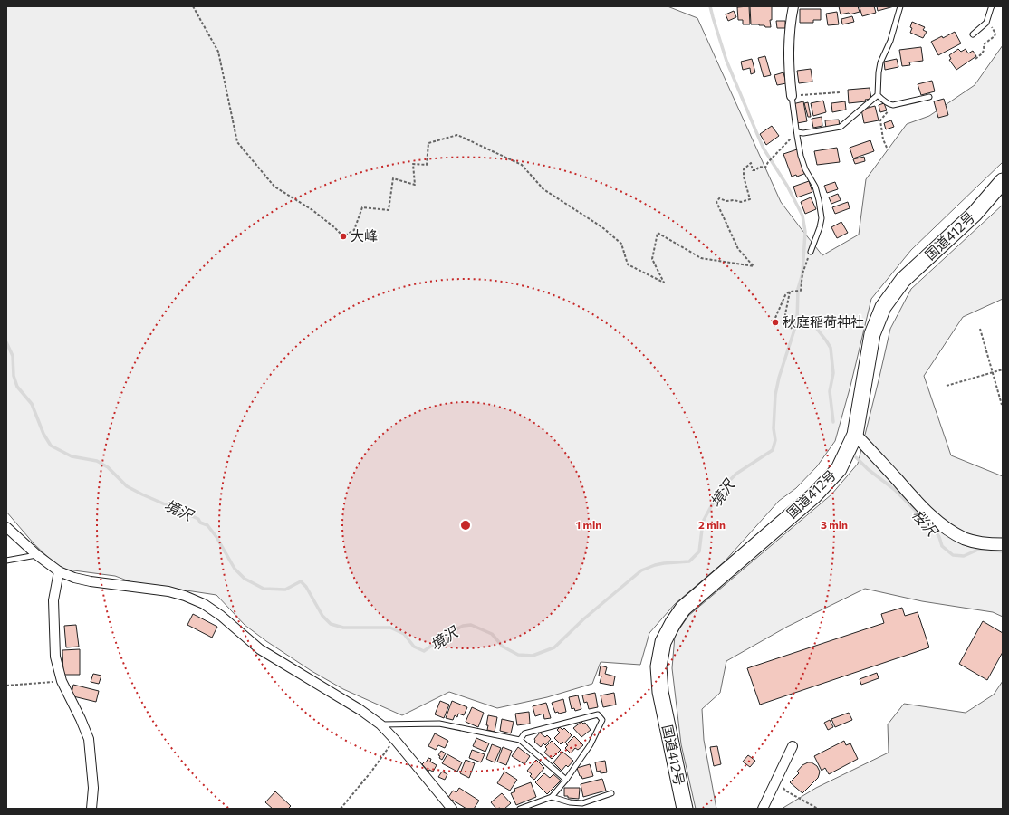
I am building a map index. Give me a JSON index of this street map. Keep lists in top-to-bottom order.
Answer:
{
  "streets": {
    "highway": ["国道412号"]
  },
  "water": ["境沢", "桜沢"],
  "places": ["大峰", "秋庭稲荷神社"],
  "rings": ["1 min", "2 min", "3 min"]
}
